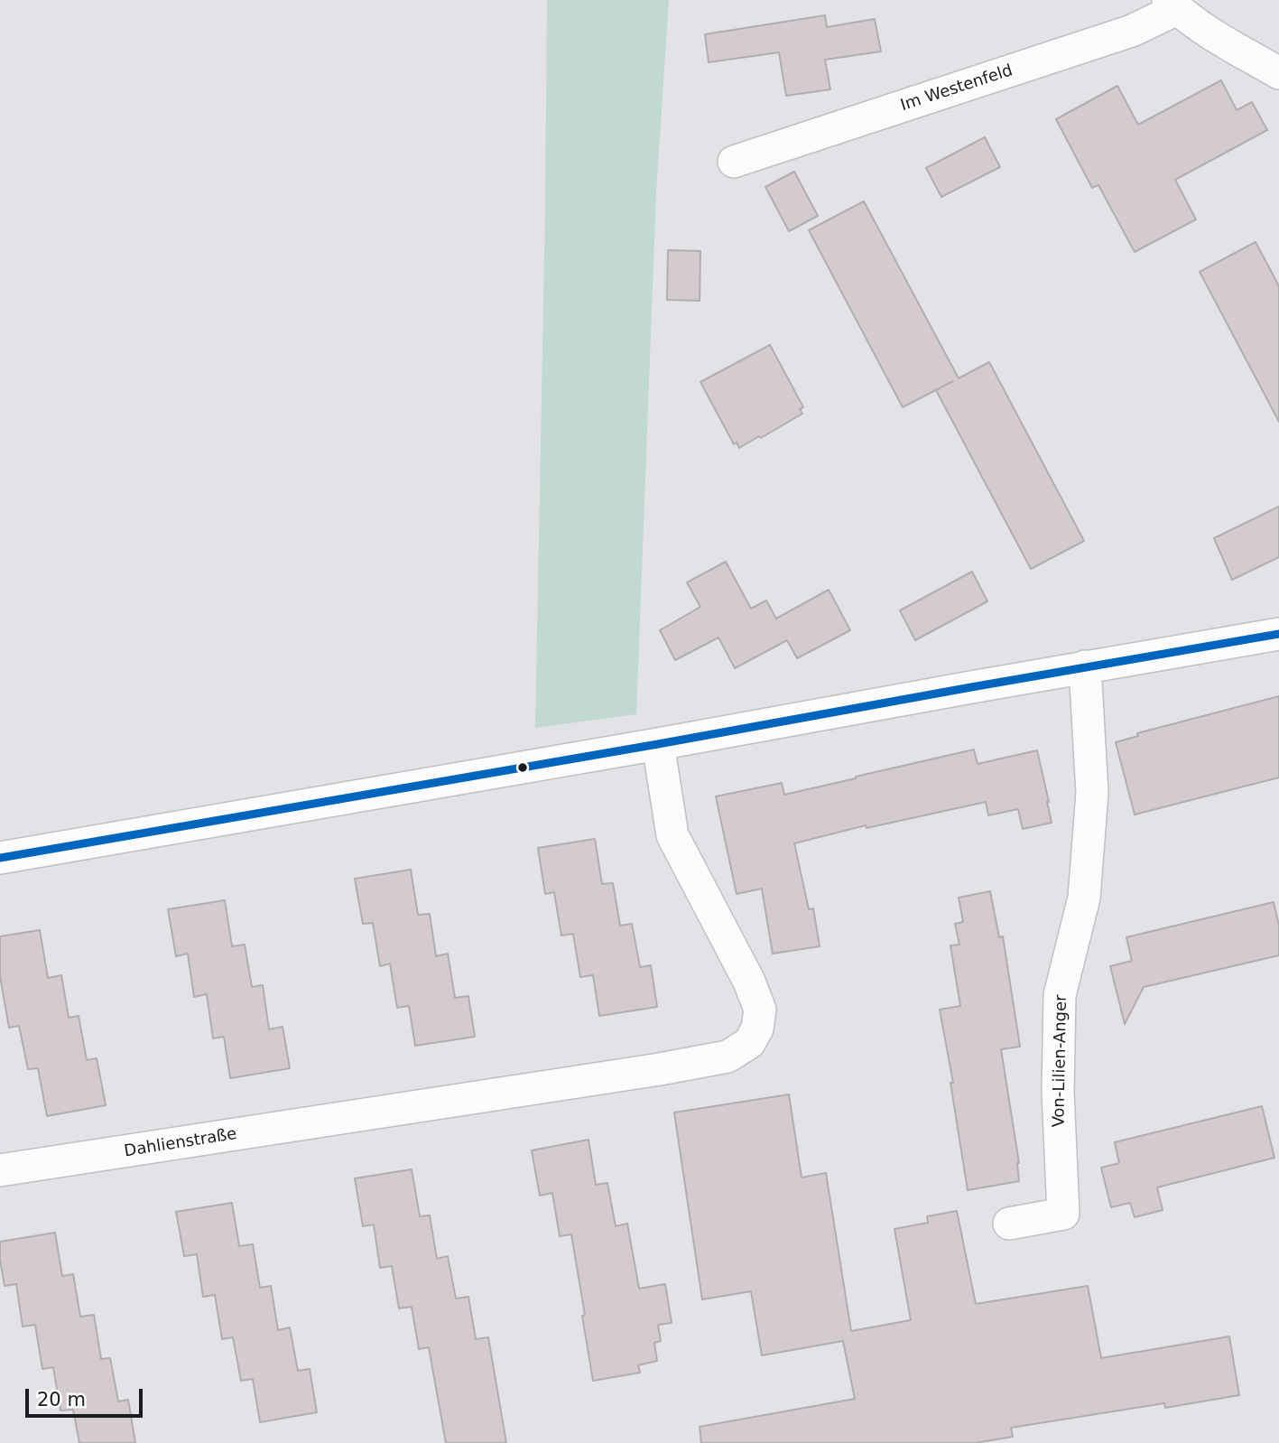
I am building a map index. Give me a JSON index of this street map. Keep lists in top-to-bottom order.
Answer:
{
  "streets": {
    "street": ["Im Westenfeld", "Von-Lilien-Anger", "Dahlienstraße"]
  },
  "scale_bar": "20 m"
}
